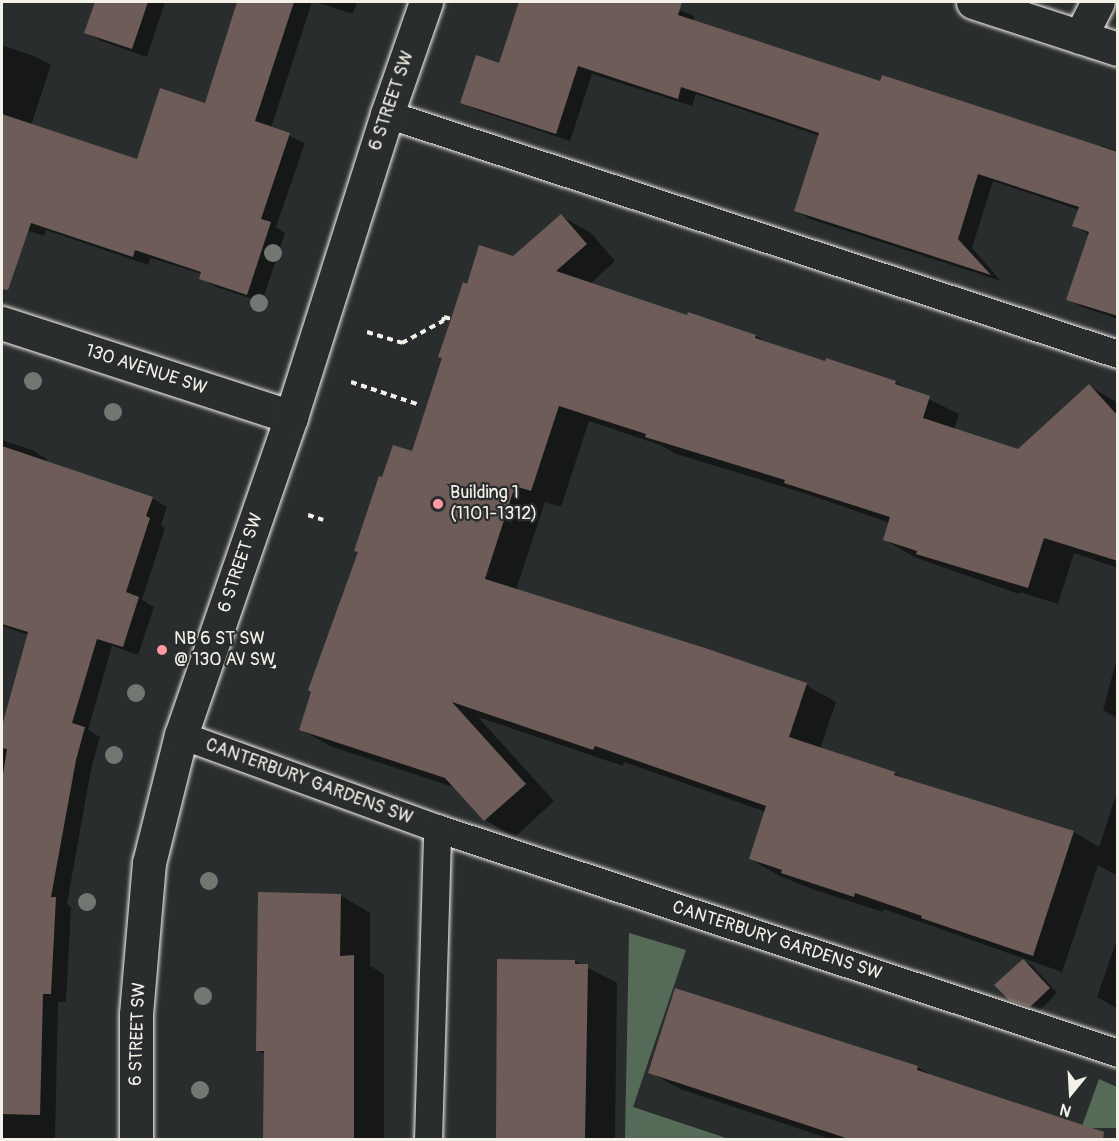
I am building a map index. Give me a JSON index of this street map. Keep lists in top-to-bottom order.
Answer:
{
  "streets": {
    "street": ["6 STREET SW", "130 AVENUE SW"],
    "lane": ["CANTERBURY GARDENS SW"]
  },
  "crossings": [
    ["6 STREET SW", "130 AVENUE SW"],
    ["6 STREET SW", "CANTERBURY GARDENS SW"]
  ],
  "places": ["Building 1 (1101-1312)", "NB 6 ST SW @ 130 AV SW"],
  "north": "bottom"
}
